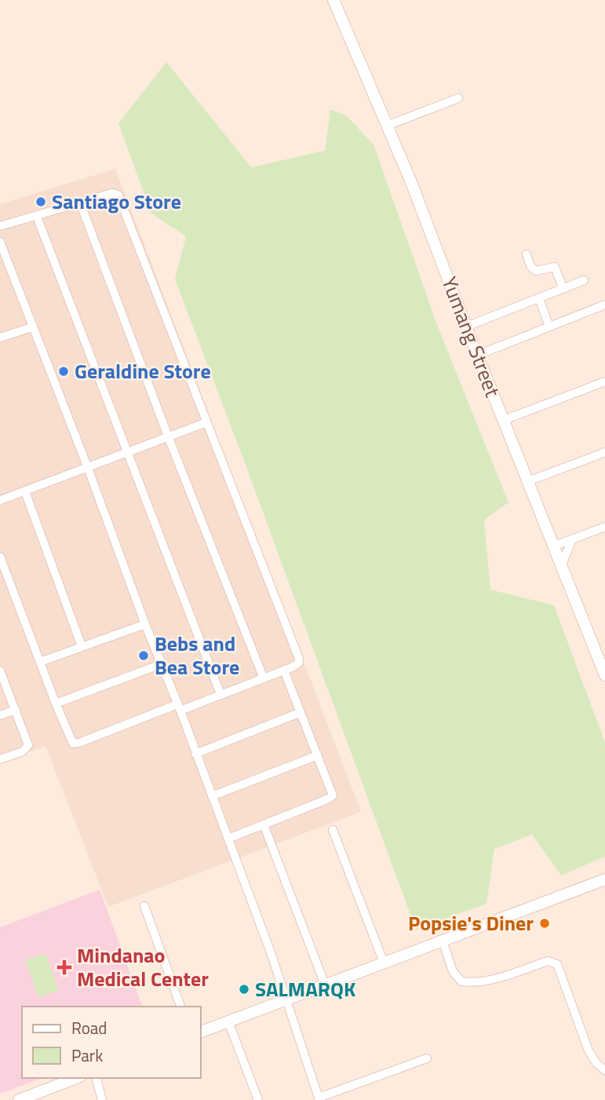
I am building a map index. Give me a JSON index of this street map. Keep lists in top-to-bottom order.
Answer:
{
  "streets": {
    "main road": ["Yumang Street"]
  },
  "places": {
    "other": [
      "Santiago Store",
      "Geraldine Store",
      "Bebs and Bea Store",
      "Popsie's Diner",
      "SALMARQK"
    ],
    "health": ["Mindanao Medical Center"]
  },
  "legend": ["Road", "Park"]
}
